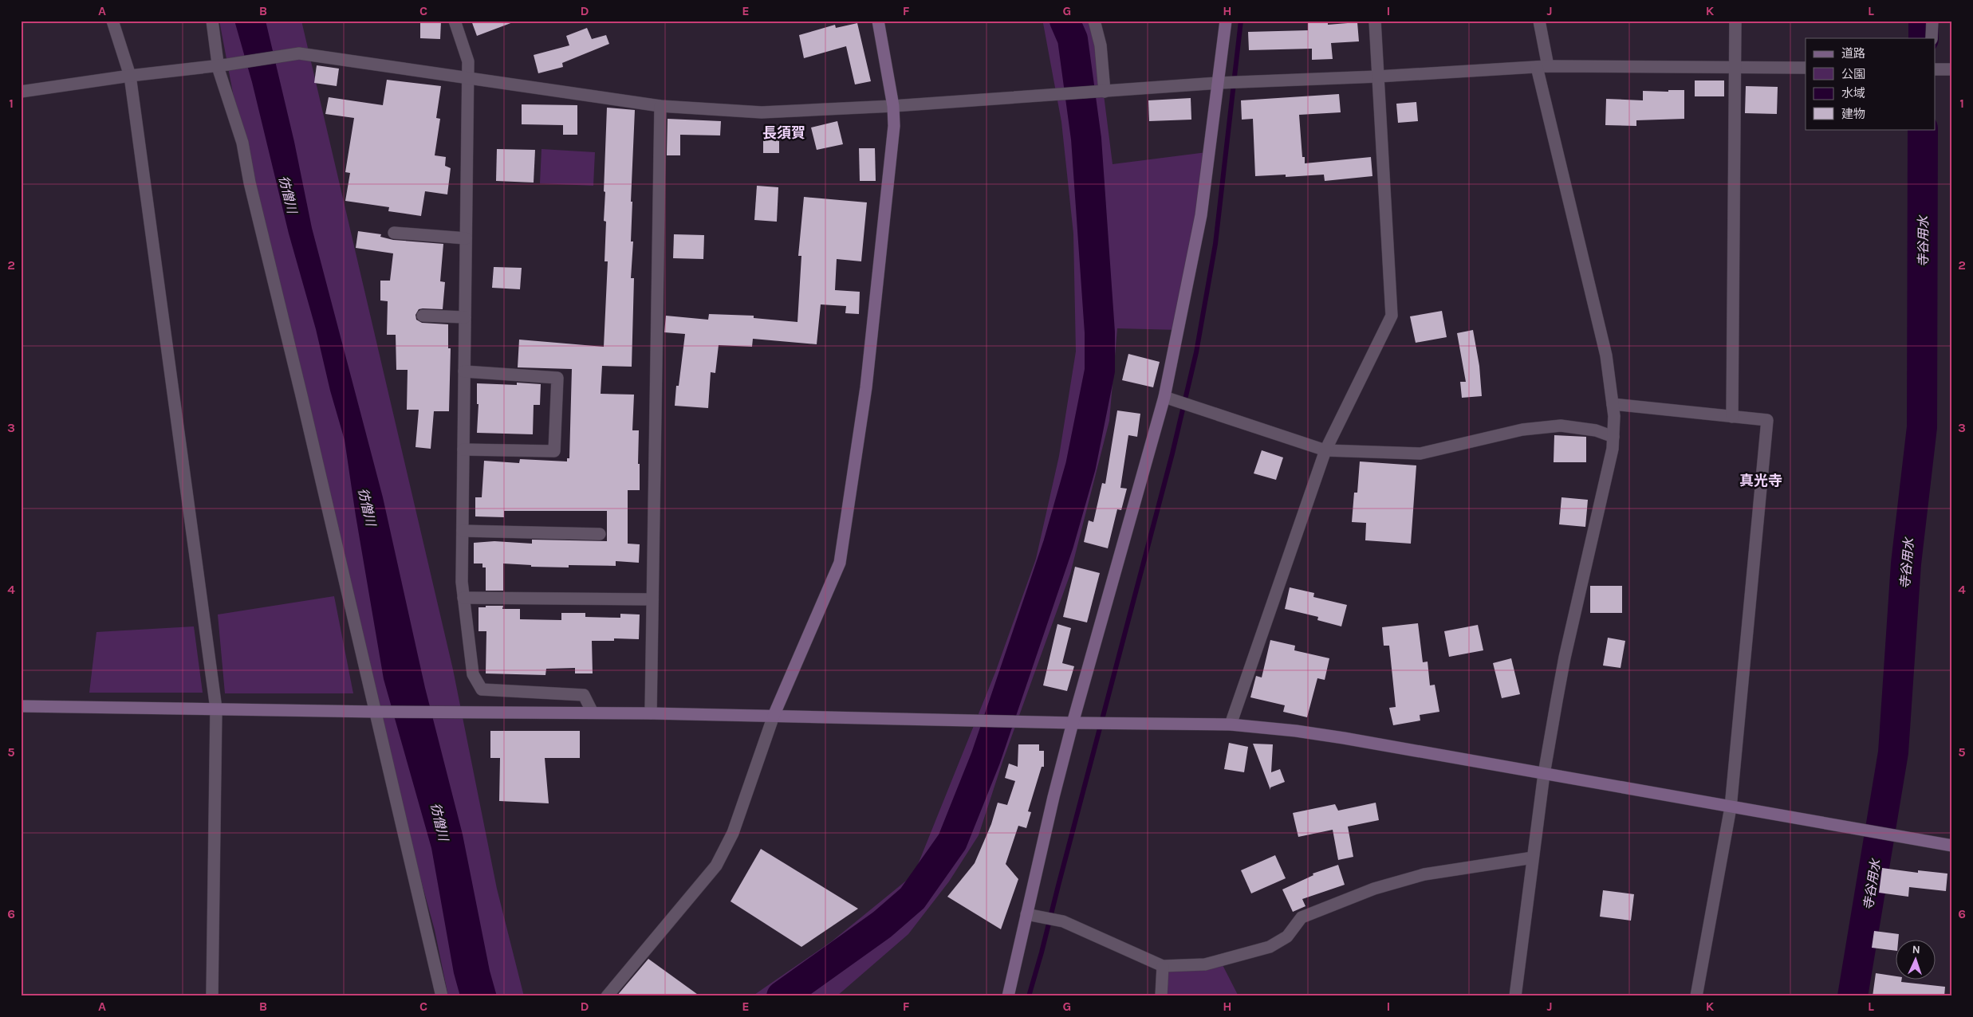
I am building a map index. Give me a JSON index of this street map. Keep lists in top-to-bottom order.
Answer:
{
  "districts": ["長須賀", "真光寺"],
  "water": ["彷僧川", "寺谷用水"],
  "legend": [
    "道路",
    "公園",
    "水域",
    "建物"
  ],
  "north": "top",
  "grid": {
    "columns": [
      "A",
      "B",
      "C",
      "D",
      "E",
      "F",
      "G",
      "H",
      "I",
      "J",
      "K",
      "L"
    ],
    "rows": [
      "1",
      "2",
      "3",
      "4",
      "5",
      "6"
    ]
  }
}
